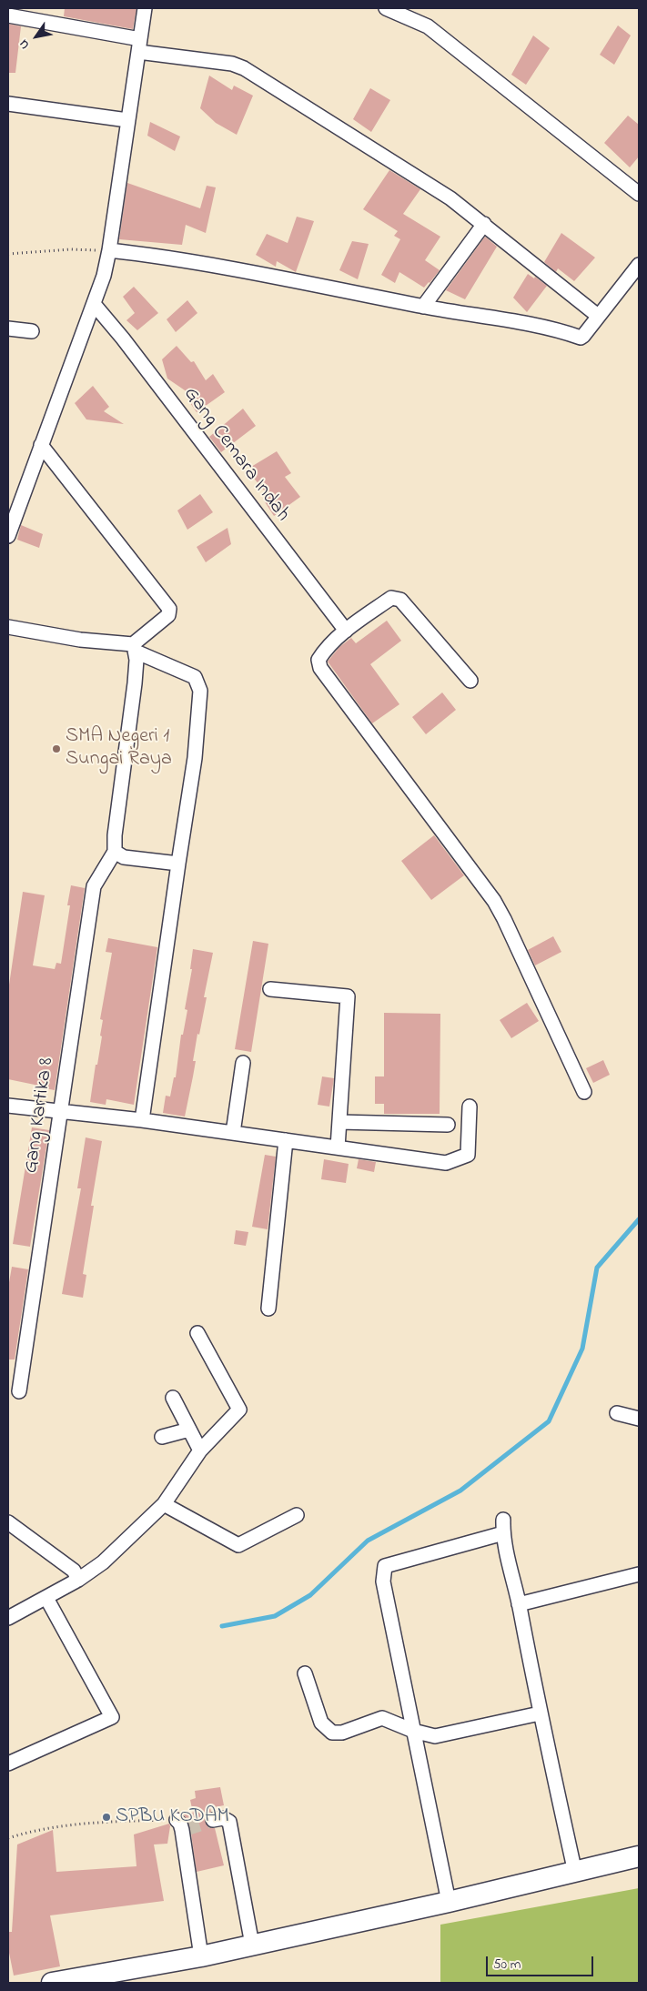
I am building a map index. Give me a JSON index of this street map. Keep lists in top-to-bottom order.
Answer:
{
  "streets": {
    "street": ["Gang Cemara Indah", "Gang Kartika 8"]
  },
  "places": ["SMA Negeri 1 Sungai Raya", "SPBU KODAM"],
  "scale_bar": "50 m",
  "north": "bottom left"
}
